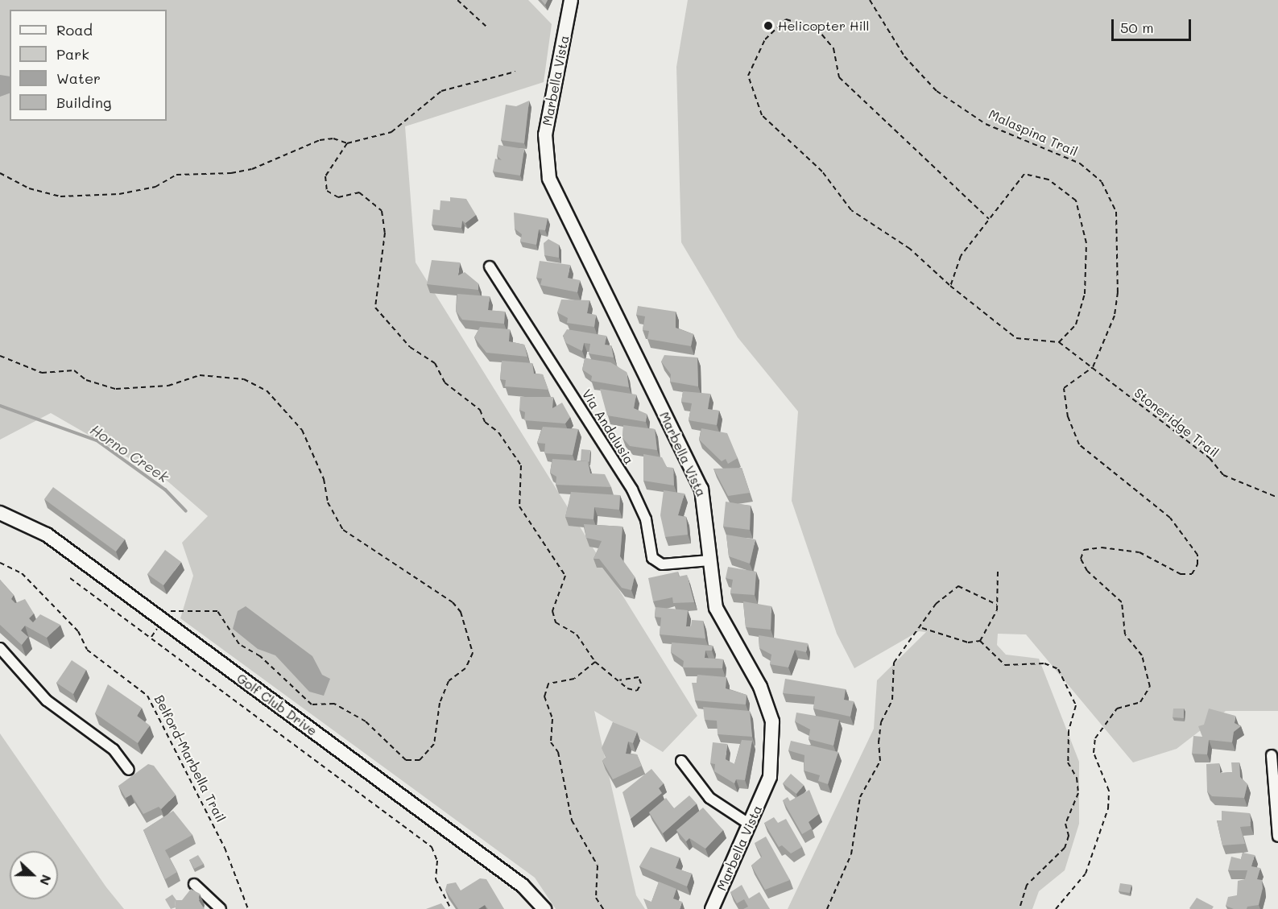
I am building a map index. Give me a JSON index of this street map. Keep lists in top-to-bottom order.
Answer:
{
  "streets": {
    "street": ["Marbella Vista", "Via Andalusia", "Golf Club Drive"],
    "path": ["Malaspina Trail", "Stoneridge Trail", "Belford-Marbella Trail"]
  },
  "crossings": [
    ["Marbella Vista", "Via Andalusia"],
    ["Malaspina Trail", "Stoneridge Trail"]
  ],
  "water": ["Horno Creek"],
  "places": ["Helicopter Hill"],
  "legend": [
    "Road",
    "Park",
    "Water",
    "Building"
  ],
  "scale_bar": "50 m",
  "north": "right"
}
